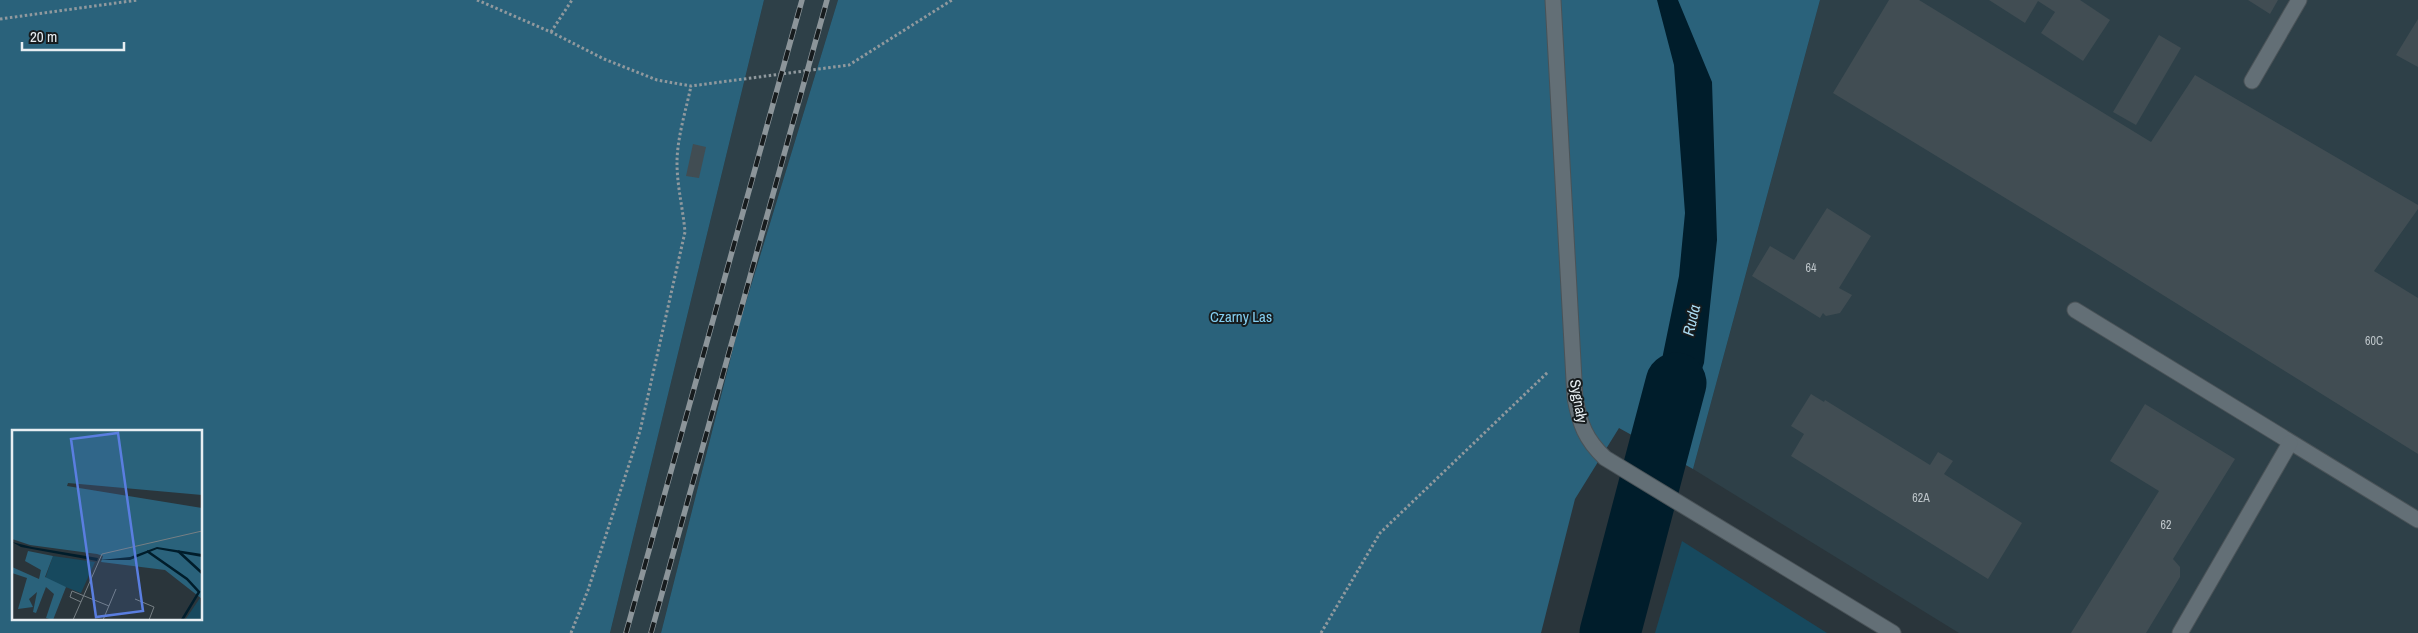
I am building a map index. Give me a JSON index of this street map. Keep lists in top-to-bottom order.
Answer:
{
  "streets": {
    "street": ["Sygnały"]
  },
  "water": ["Ruda"],
  "parks": ["Czarny Las"],
  "house_numbers": [
    "64",
    "60C",
    "62A",
    "62"
  ],
  "scale_bar": "20 m"
}
